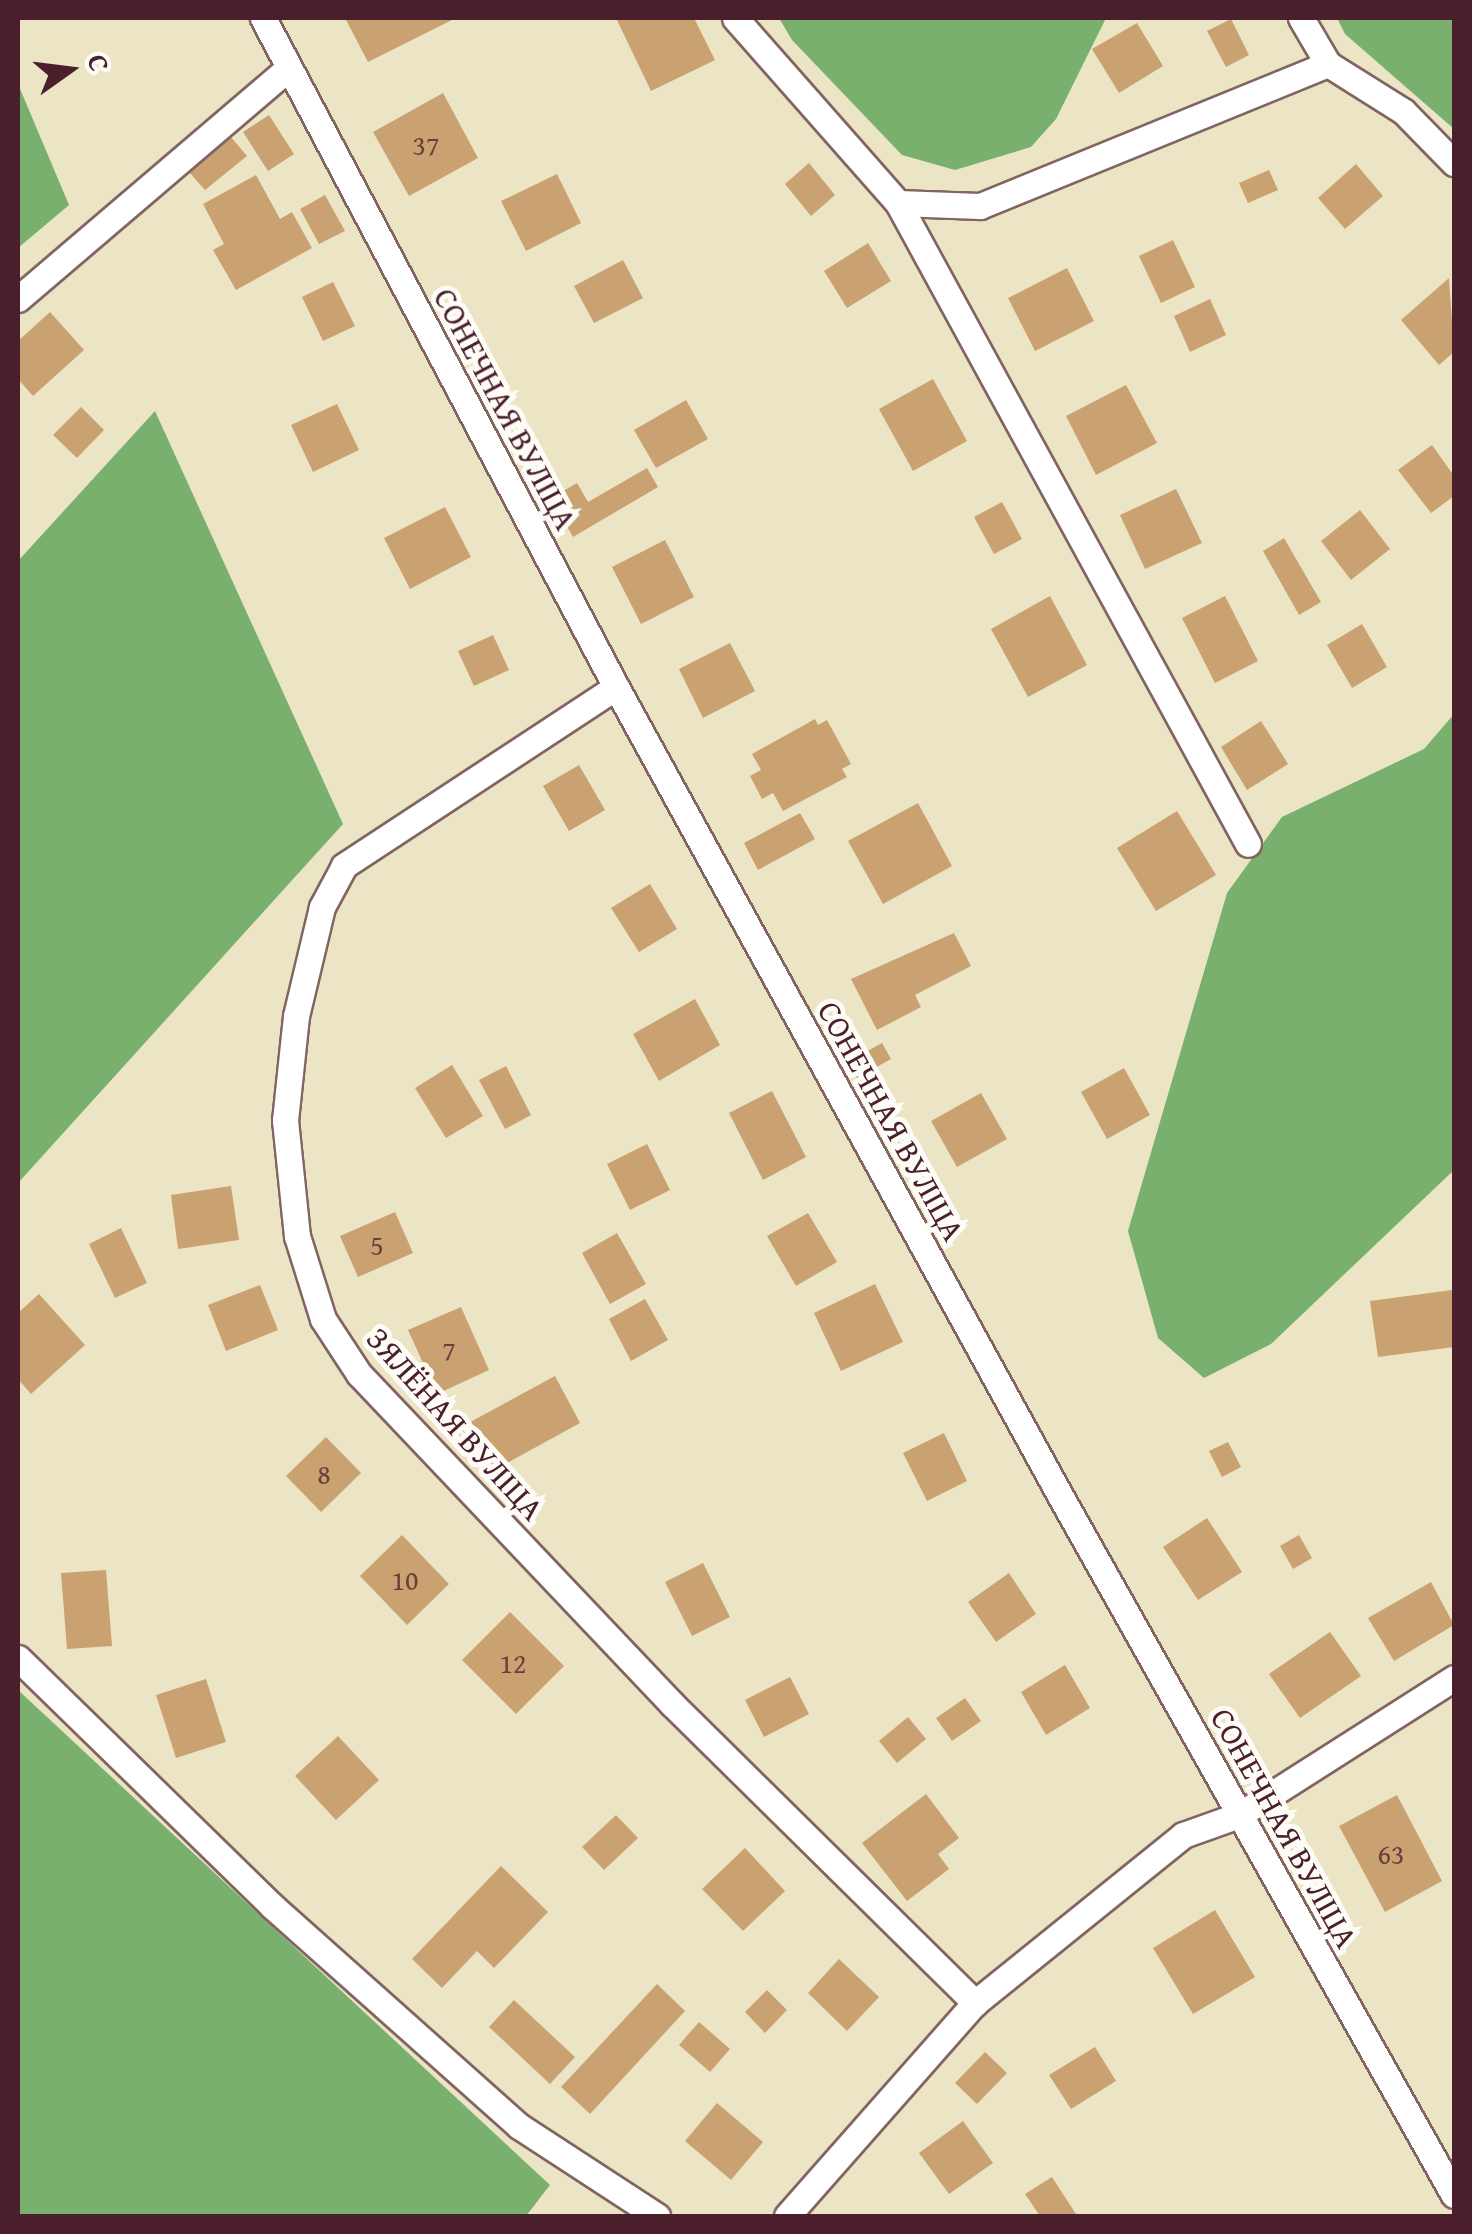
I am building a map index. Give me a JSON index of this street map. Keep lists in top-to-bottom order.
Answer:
{
  "streets": {
    "street": ["СОНЕЧНАЯ ВУЛІЦА", "ЗЯЛЁНАЯ ВУЛІЦА"]
  },
  "crossings": [
    ["СОНЕЧНАЯ ВУЛІЦА", "ЗЯЛЁНАЯ ВУЛІЦА"]
  ],
  "house_numbers": [
    "37",
    "5",
    "7",
    "8",
    "10",
    "12",
    "63"
  ],
  "north": "right"
}
